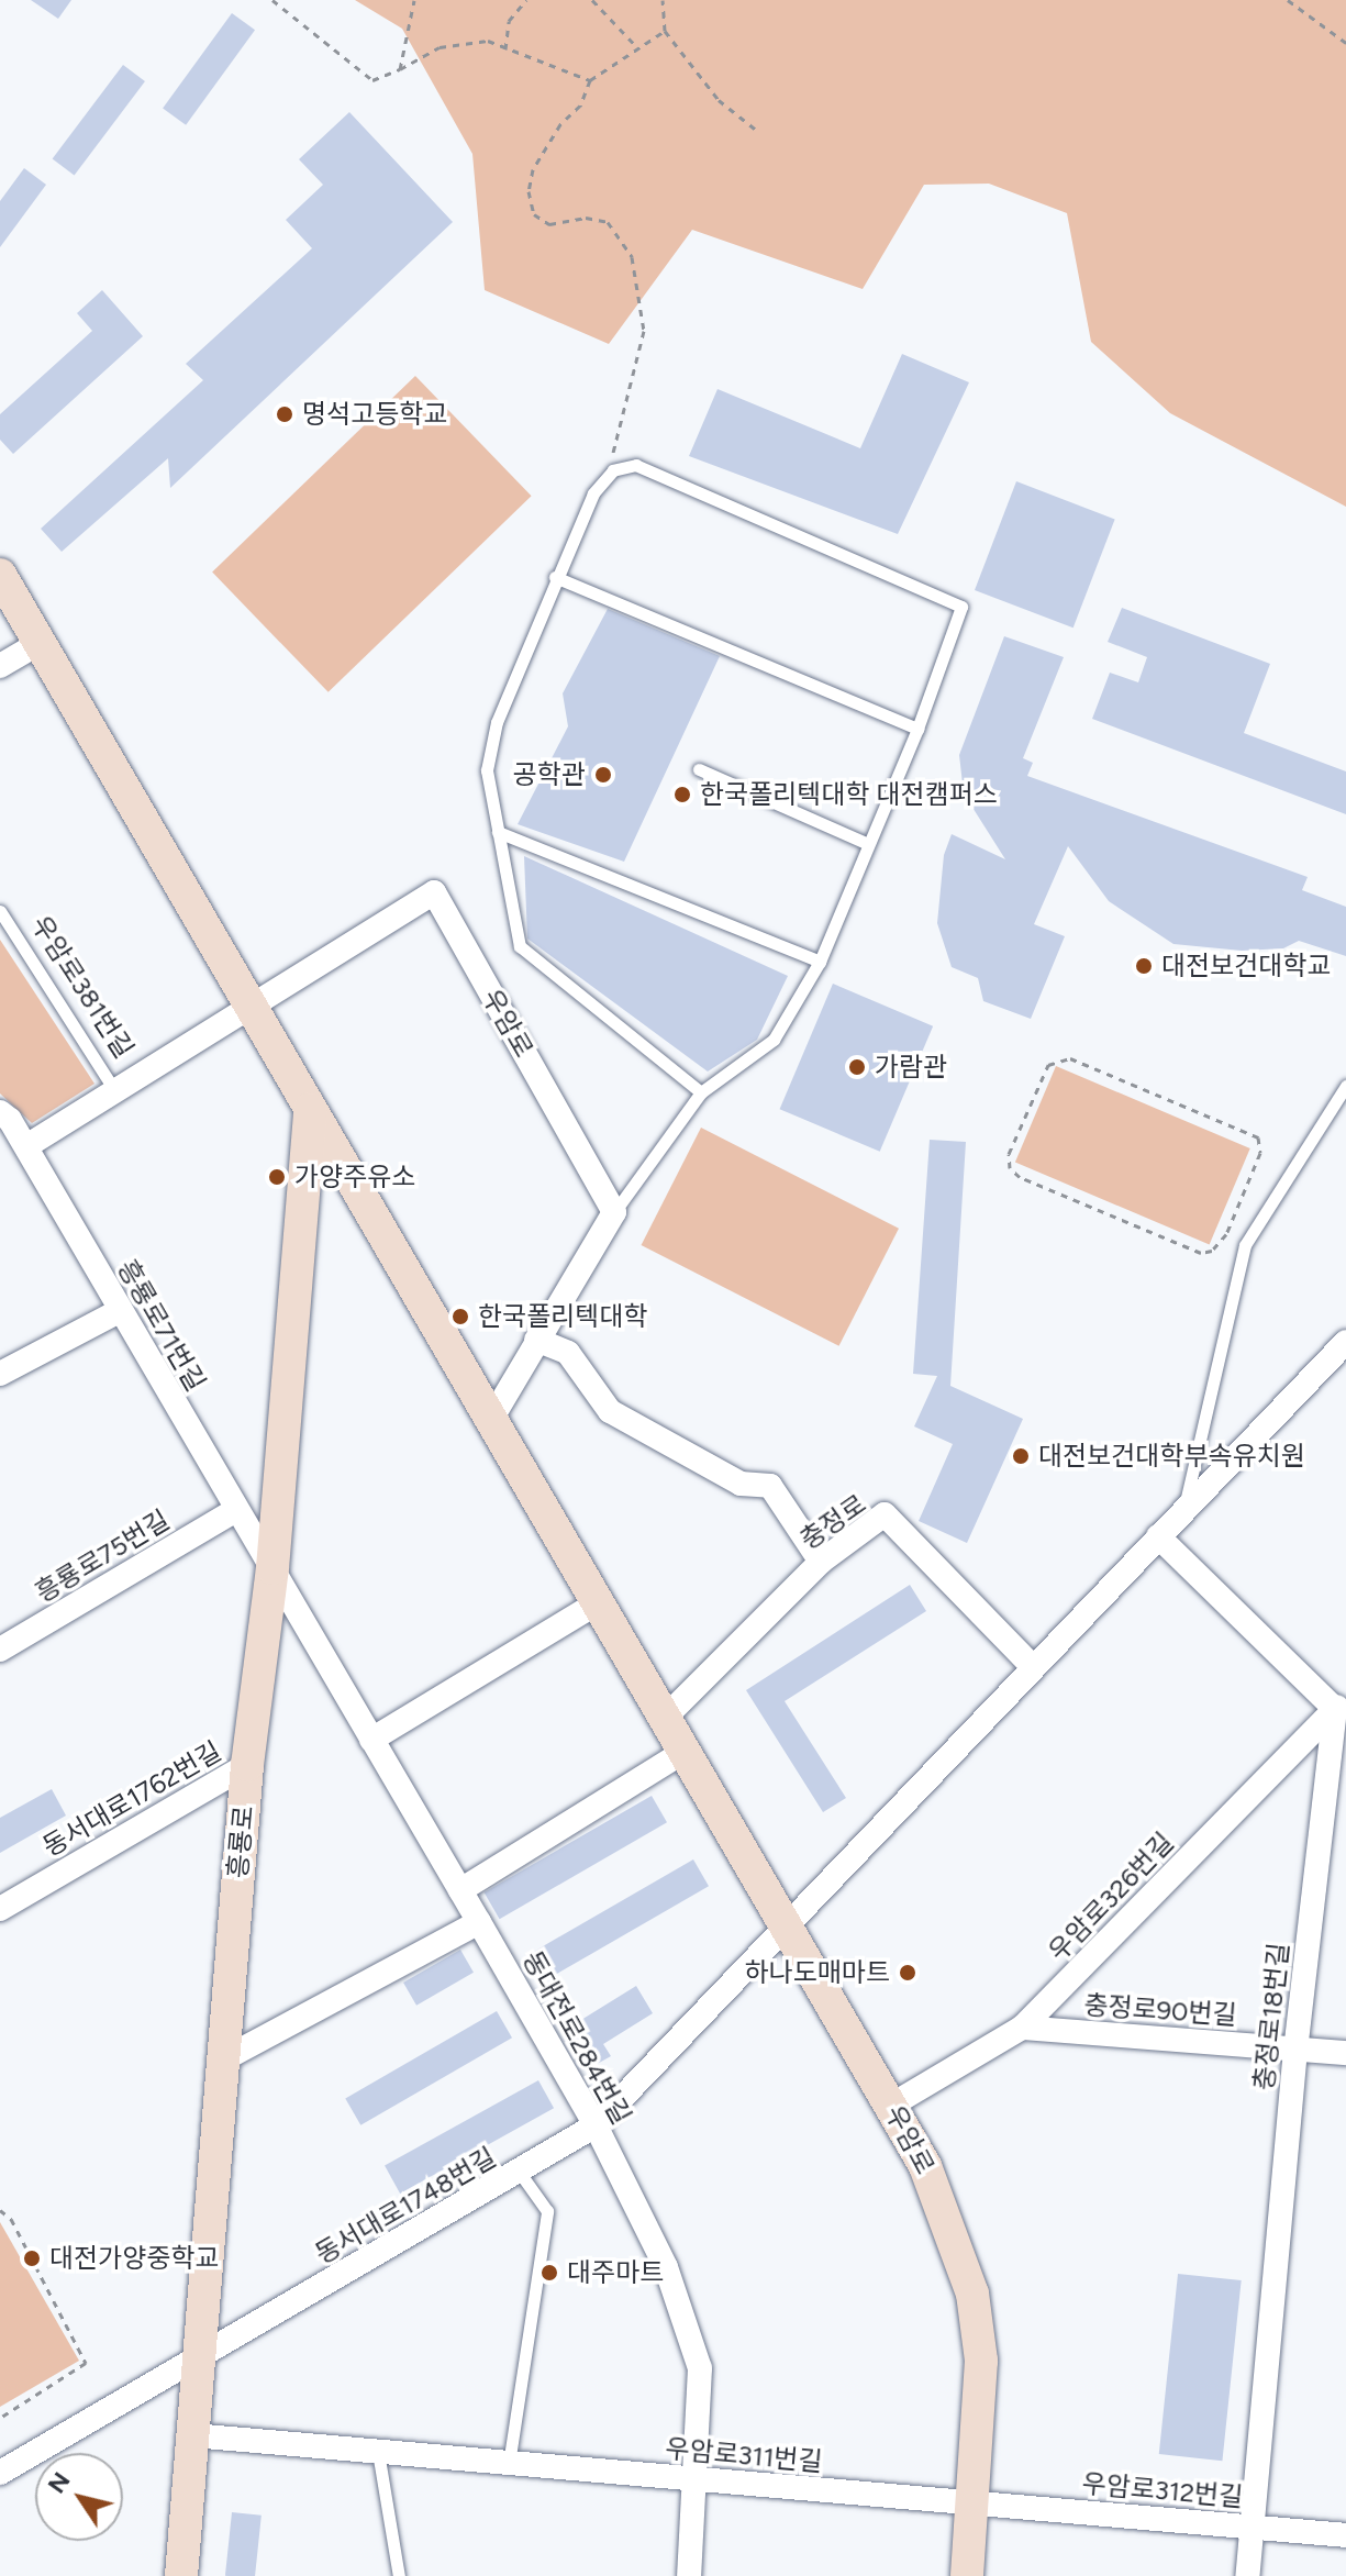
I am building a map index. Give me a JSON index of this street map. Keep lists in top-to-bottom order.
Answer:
{
  "streets": {
    "main road": ["우암로", "흥룡로"],
    "street": [
      "흥룡로71번길",
      "충정로",
      "흥룡로75번길",
      "동서대로1762번길",
      "우암로326번길",
      "충정로90번길",
      "충정로18번길",
      "동대전로284번길",
      "동서대로1748번길",
      "우암로311번길",
      "우암로312번길"
    ],
    "lane": ["우암로381번길"]
  },
  "crossings": [
    ["우암로381번길", "우암로"],
    ["우암로", "흥룡로71번길"],
    ["우암로", "충정로"],
    ["우암로", "흥룡로"],
    ["우암로", "우암로326번길"],
    ["우암로", "동서대로1748번길"],
    ["우암로", "우암로311번길"],
    ["우암로", "우암로312번길"],
    ["흥룡로71번길", "흥룡로75번길"],
    ["흥룡로71번길", "흥룡로"],
    ["흥룡로71번길", "동대전로284번길"],
    ["동서대로1762번길", "흥룡로"],
    ["흥룡로", "동대전로284번길"],
    ["흥룡로", "동서대로1748번길"],
    ["흥룡로", "우암로311번길"],
    ["우암로326번길", "충정로90번길"],
    ["우암로326번길", "충정로18번길"],
    ["충정로90번길", "충정로18번길"],
    ["충정로18번길", "우암로312번길"],
    ["동대전로284번길", "동서대로1748번길"],
    ["동대전로284번길", "우암로311번길"],
    ["우암로311번길", "우암로312번길"]
  ],
  "places": [
    "명석고등학교",
    "공학관",
    "한국폴리텍대학 대전캠퍼스",
    "대전보건대학교",
    "가람관",
    "가양주유소",
    "한국폴리텍대학",
    "대전보건대학부속유치원",
    "하나도매마트",
    "대전가양중학교",
    "대주마트"
  ],
  "north": "top left"
}
